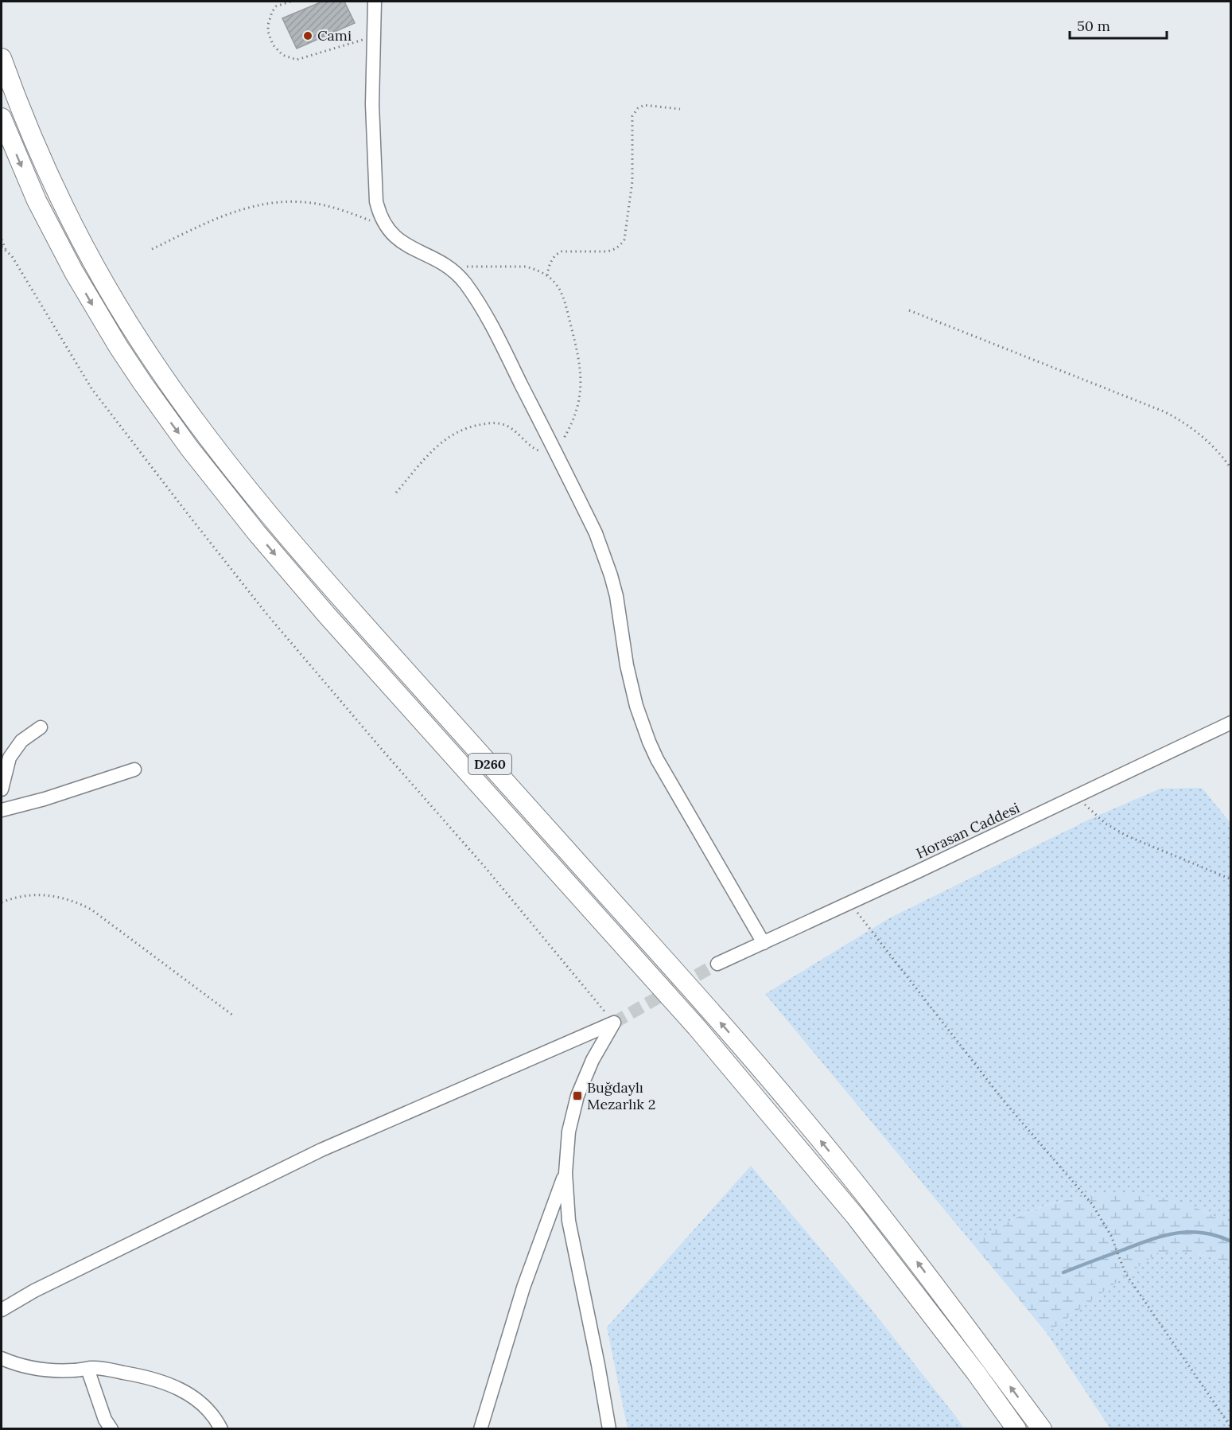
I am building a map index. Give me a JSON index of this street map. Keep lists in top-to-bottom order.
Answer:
{
  "streets": {
    "highway": ["D260"],
    "street": ["Horasan Caddesi"]
  },
  "places": {
    "other": ["Cami"],
    "transit": ["Buğdaylı Mezarlık 2"]
  },
  "scale_bar": "50 m"
}
